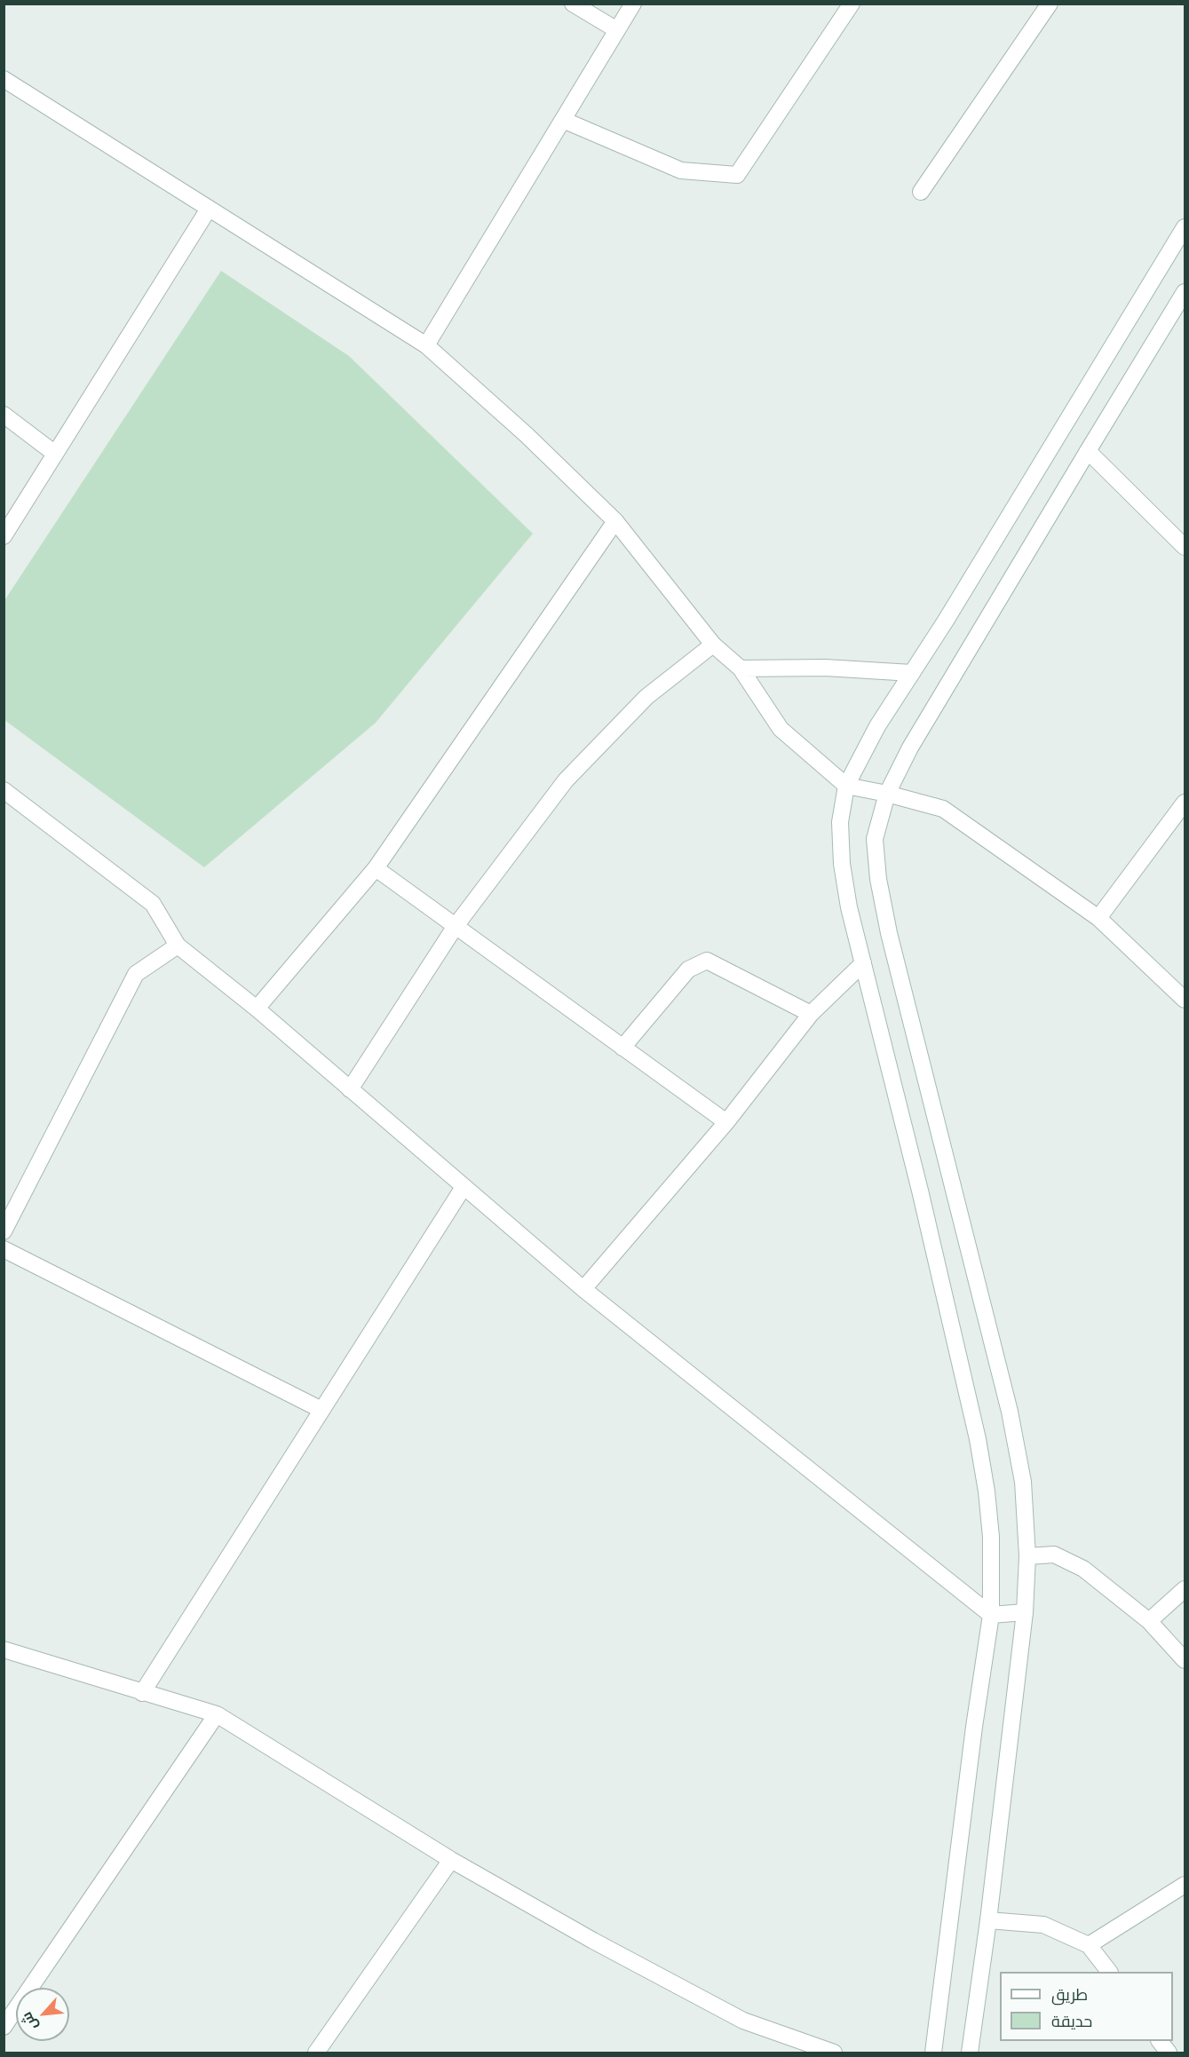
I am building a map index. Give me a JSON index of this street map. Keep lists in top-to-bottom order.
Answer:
{
  "legend": ["طريق", "حديقة"],
  "north": "bottom left"
}
